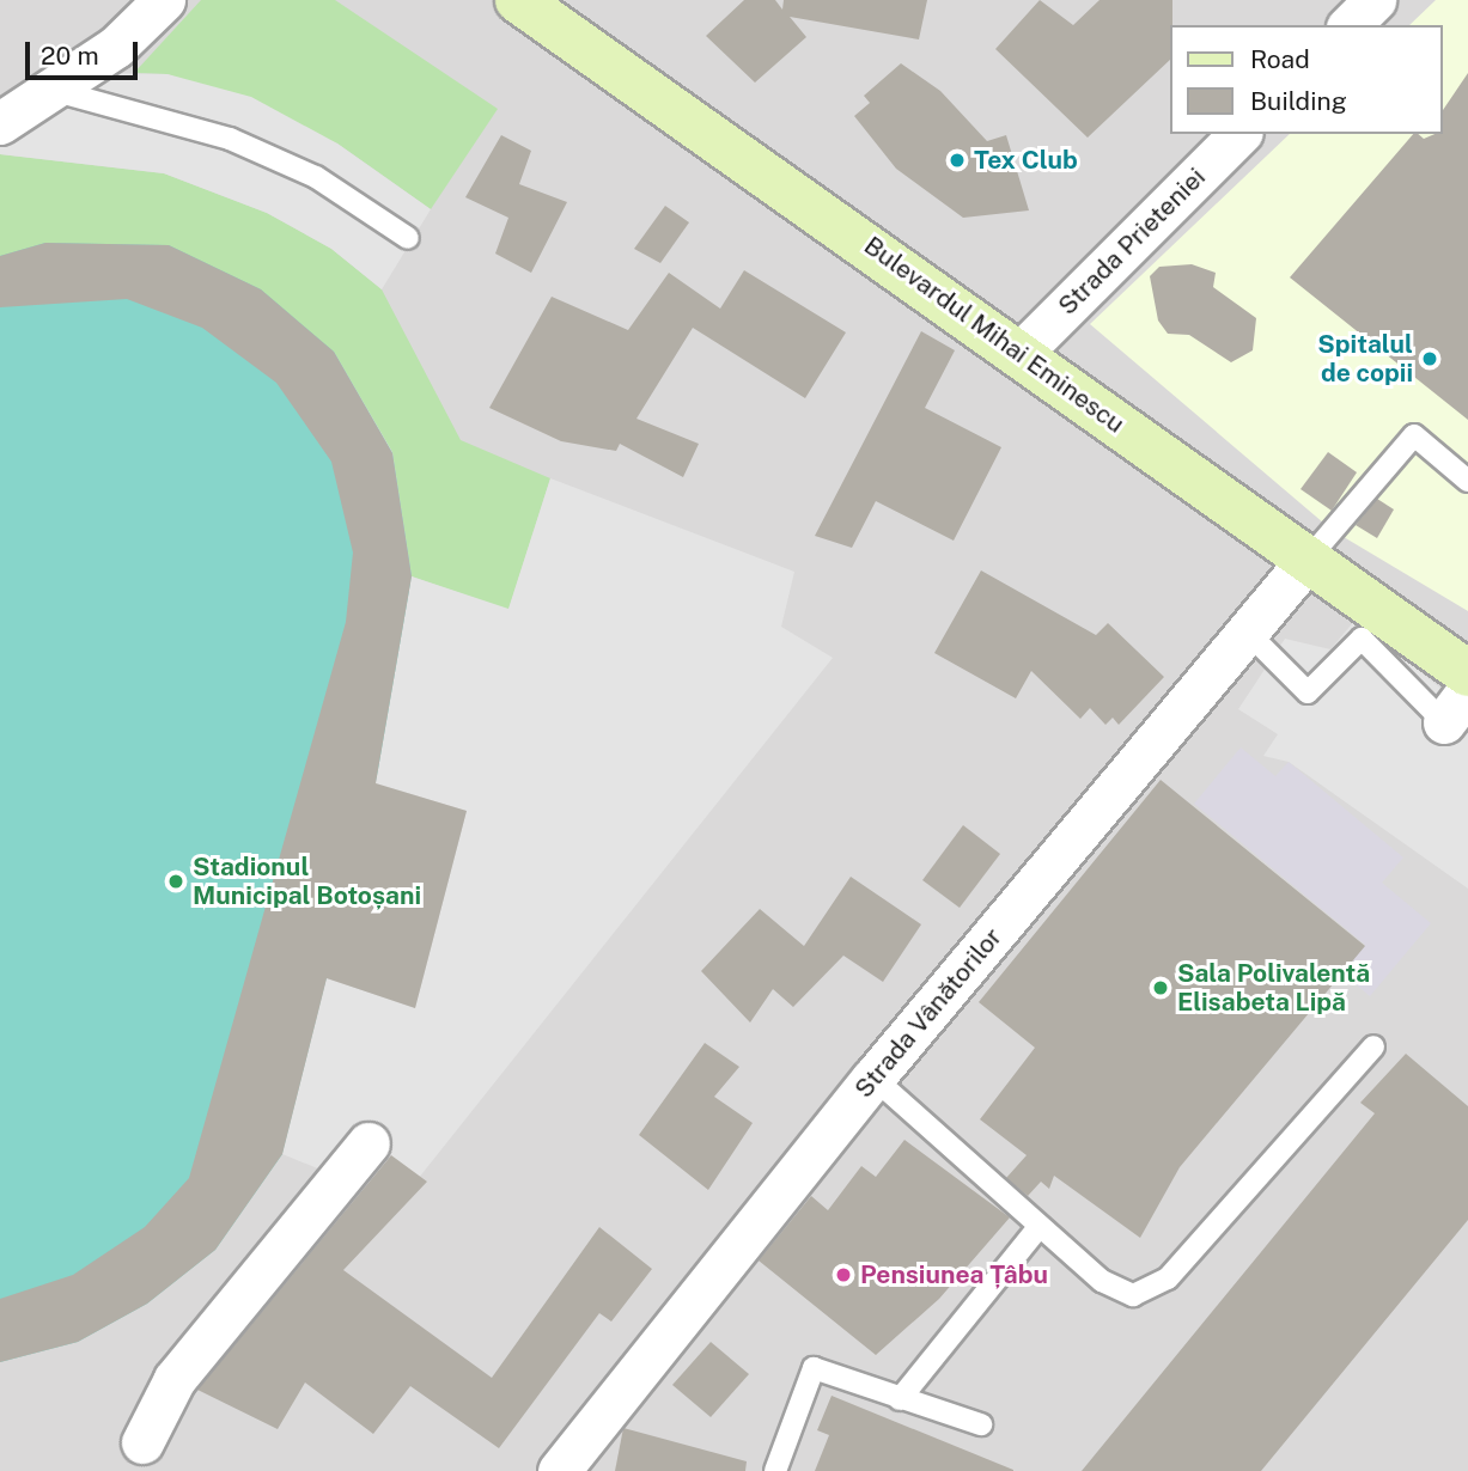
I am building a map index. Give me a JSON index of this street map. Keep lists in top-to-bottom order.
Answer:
{
  "streets": {
    "main road": ["Bulevardul Mihai Eminescu"],
    "street": ["Strada Prieteniei", "Strada Vânătorilor"]
  },
  "crossings": [
    ["Strada Prieteniei", "Bulevardul Mihai Eminescu"],
    ["Bulevardul Mihai Eminescu", "Strada Vânătorilor"]
  ],
  "places": [
    "Tex Club",
    "Spitalul de copii",
    "Stadionul Municipal Botoșani",
    "Sala Polivalentă Elisabeta Lipă",
    "Pensiunea Țâbu"
  ],
  "legend": ["Road", "Building"],
  "scale_bar": "20 m"
}
